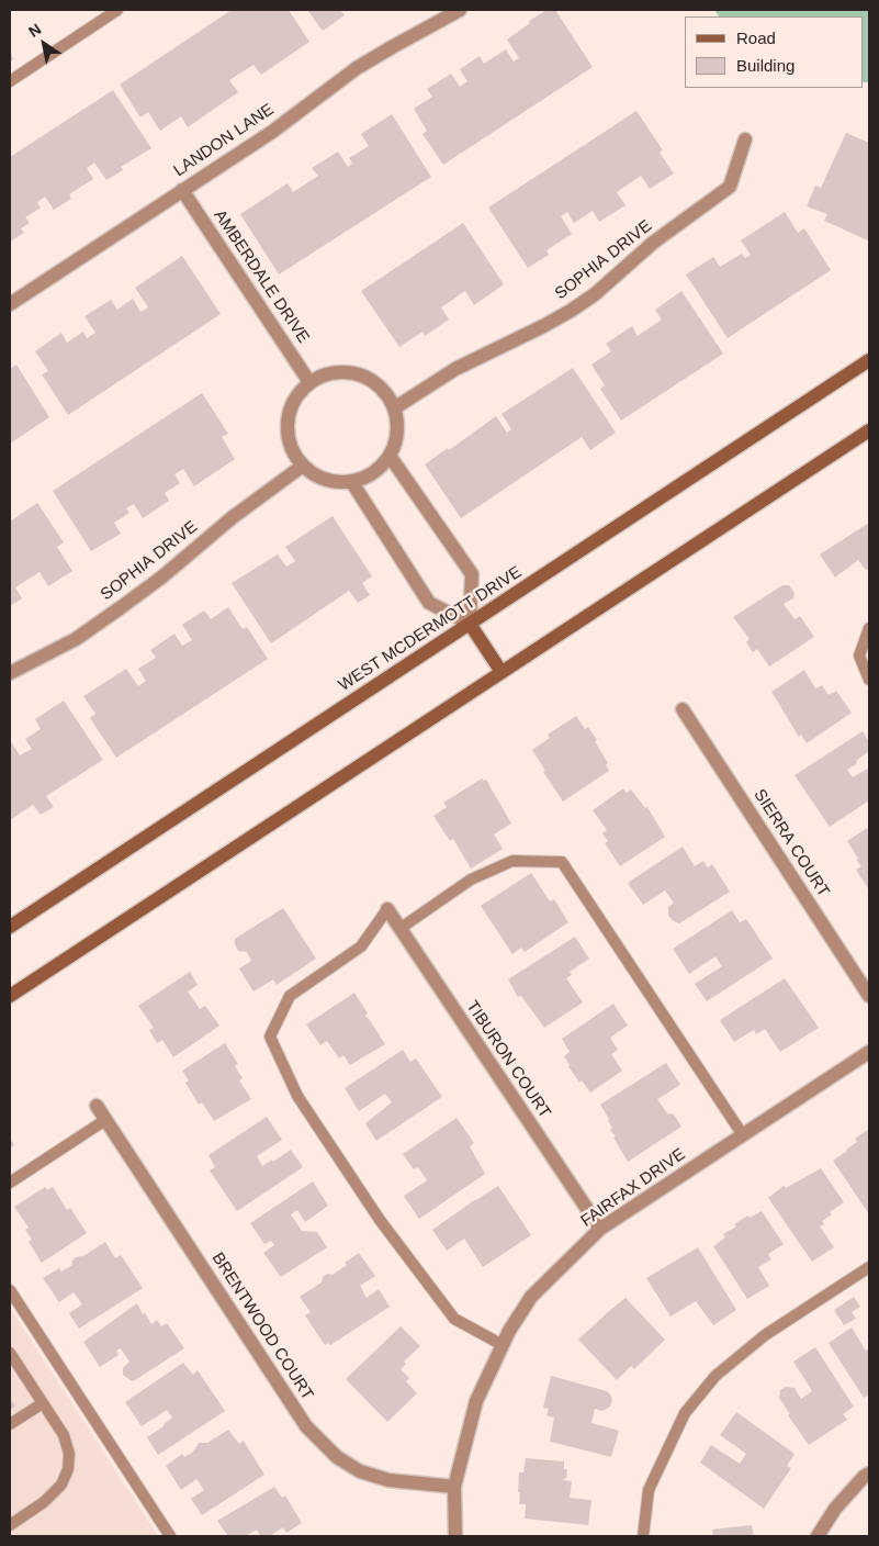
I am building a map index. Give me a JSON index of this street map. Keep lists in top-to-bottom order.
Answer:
{
  "streets": {
    "main road": ["WEST MCDERMOTT DRIVE"],
    "street": [
      "LANDON LANE",
      "SOPHIA DRIVE",
      "AMBERDALE DRIVE",
      "SIERRA COURT",
      "TIBURON COURT",
      "FAIRFAX DRIVE",
      "BRENTWOOD COURT"
    ]
  },
  "crossings": [
    ["LANDON LANE", "AMBERDALE DRIVE"],
    ["SOPHIA DRIVE", "AMBERDALE DRIVE"],
    ["TIBURON COURT", "FAIRFAX DRIVE"],
    ["FAIRFAX DRIVE", "BRENTWOOD COURT"]
  ],
  "legend": ["Road", "Building"],
  "north": "top left"
}
